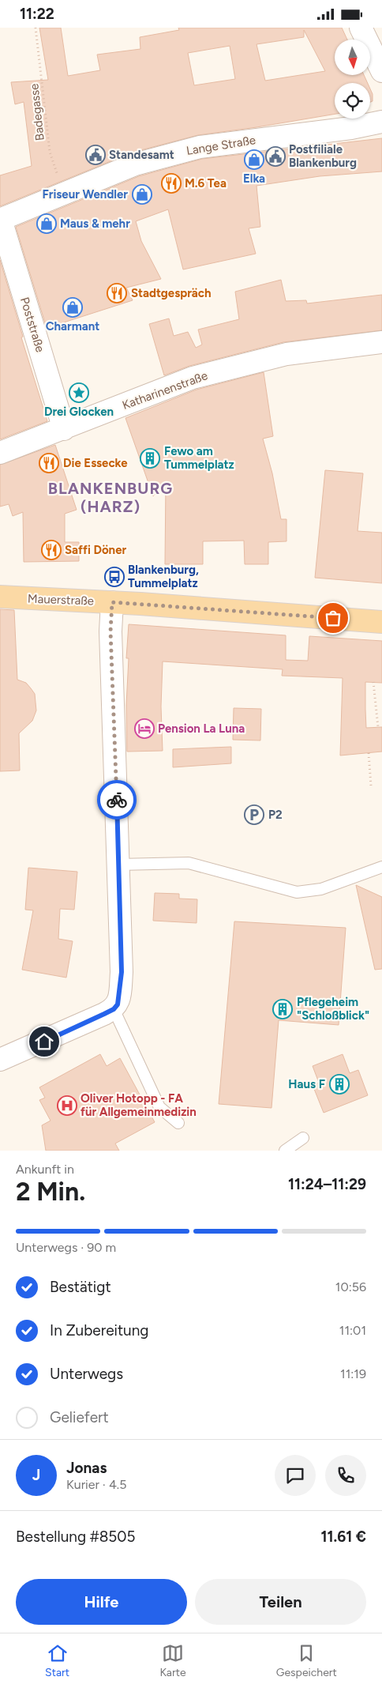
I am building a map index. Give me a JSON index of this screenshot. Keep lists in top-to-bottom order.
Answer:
{
  "streets": {
    "main road": ["Mauerstraße"],
    "street": ["Lange Straße", "Poststraße", "Katharinenstraße"],
    "path": ["Badegasse"]
  },
  "crossings": [
    ["Badegasse", "Lange Straße"],
    ["Lange Straße", "Poststraße"],
    ["Poststraße", "Katharinenstraße"]
  ],
  "districts": ["BLANKENBURG (HARZ)"],
  "places": {
    "public building": ["Standesamt", "Postfiliale Blankenburg"],
    "shop": [
      "Elka",
      "Friseur Wendler",
      "Maus & mehr",
      "Charmant"
    ],
    "restaurant": [
      "M.6 Tea",
      "Stadtgespräch",
      "Die Essecke",
      "Saffi Döner"
    ],
    "place": ["Drei Glocken"],
    "building": ["Fewo am Tummelplatz", "Pflegeheim \"Schloßblick\"", "Haus F"],
    "bus stop": ["Blankenburg, Tummelplatz"],
    "hotel": ["Pension La Luna"],
    "parking": ["P2"],
    "hospital": ["Oliver Hotopp - FA für Allgemeinmedizin"]
  },
  "north": "bottom",
  "page": {
    "status": "11:22",
    "heading": ["2 Min.", "Ankunft in", "11:24–11:29"],
    "panel": [
      "Jonas",
      "Kurier · 4.5",
      "Bestellung #8505",
      "11.61 €"
    ],
    "bar": "Unterwegs · 90 m",
    "list": [
      ["Bestätigt", "10:56"],
      ["In Zubereitung", "11:01"],
      ["Unterwegs", "11:19"],
      "Geliefert"
    ],
    "round": "J",
    "buttons": ["Hilfe", "Teilen"],
    "tabs": ["Start", "Karte", "Gespeichert"]
  }
}
